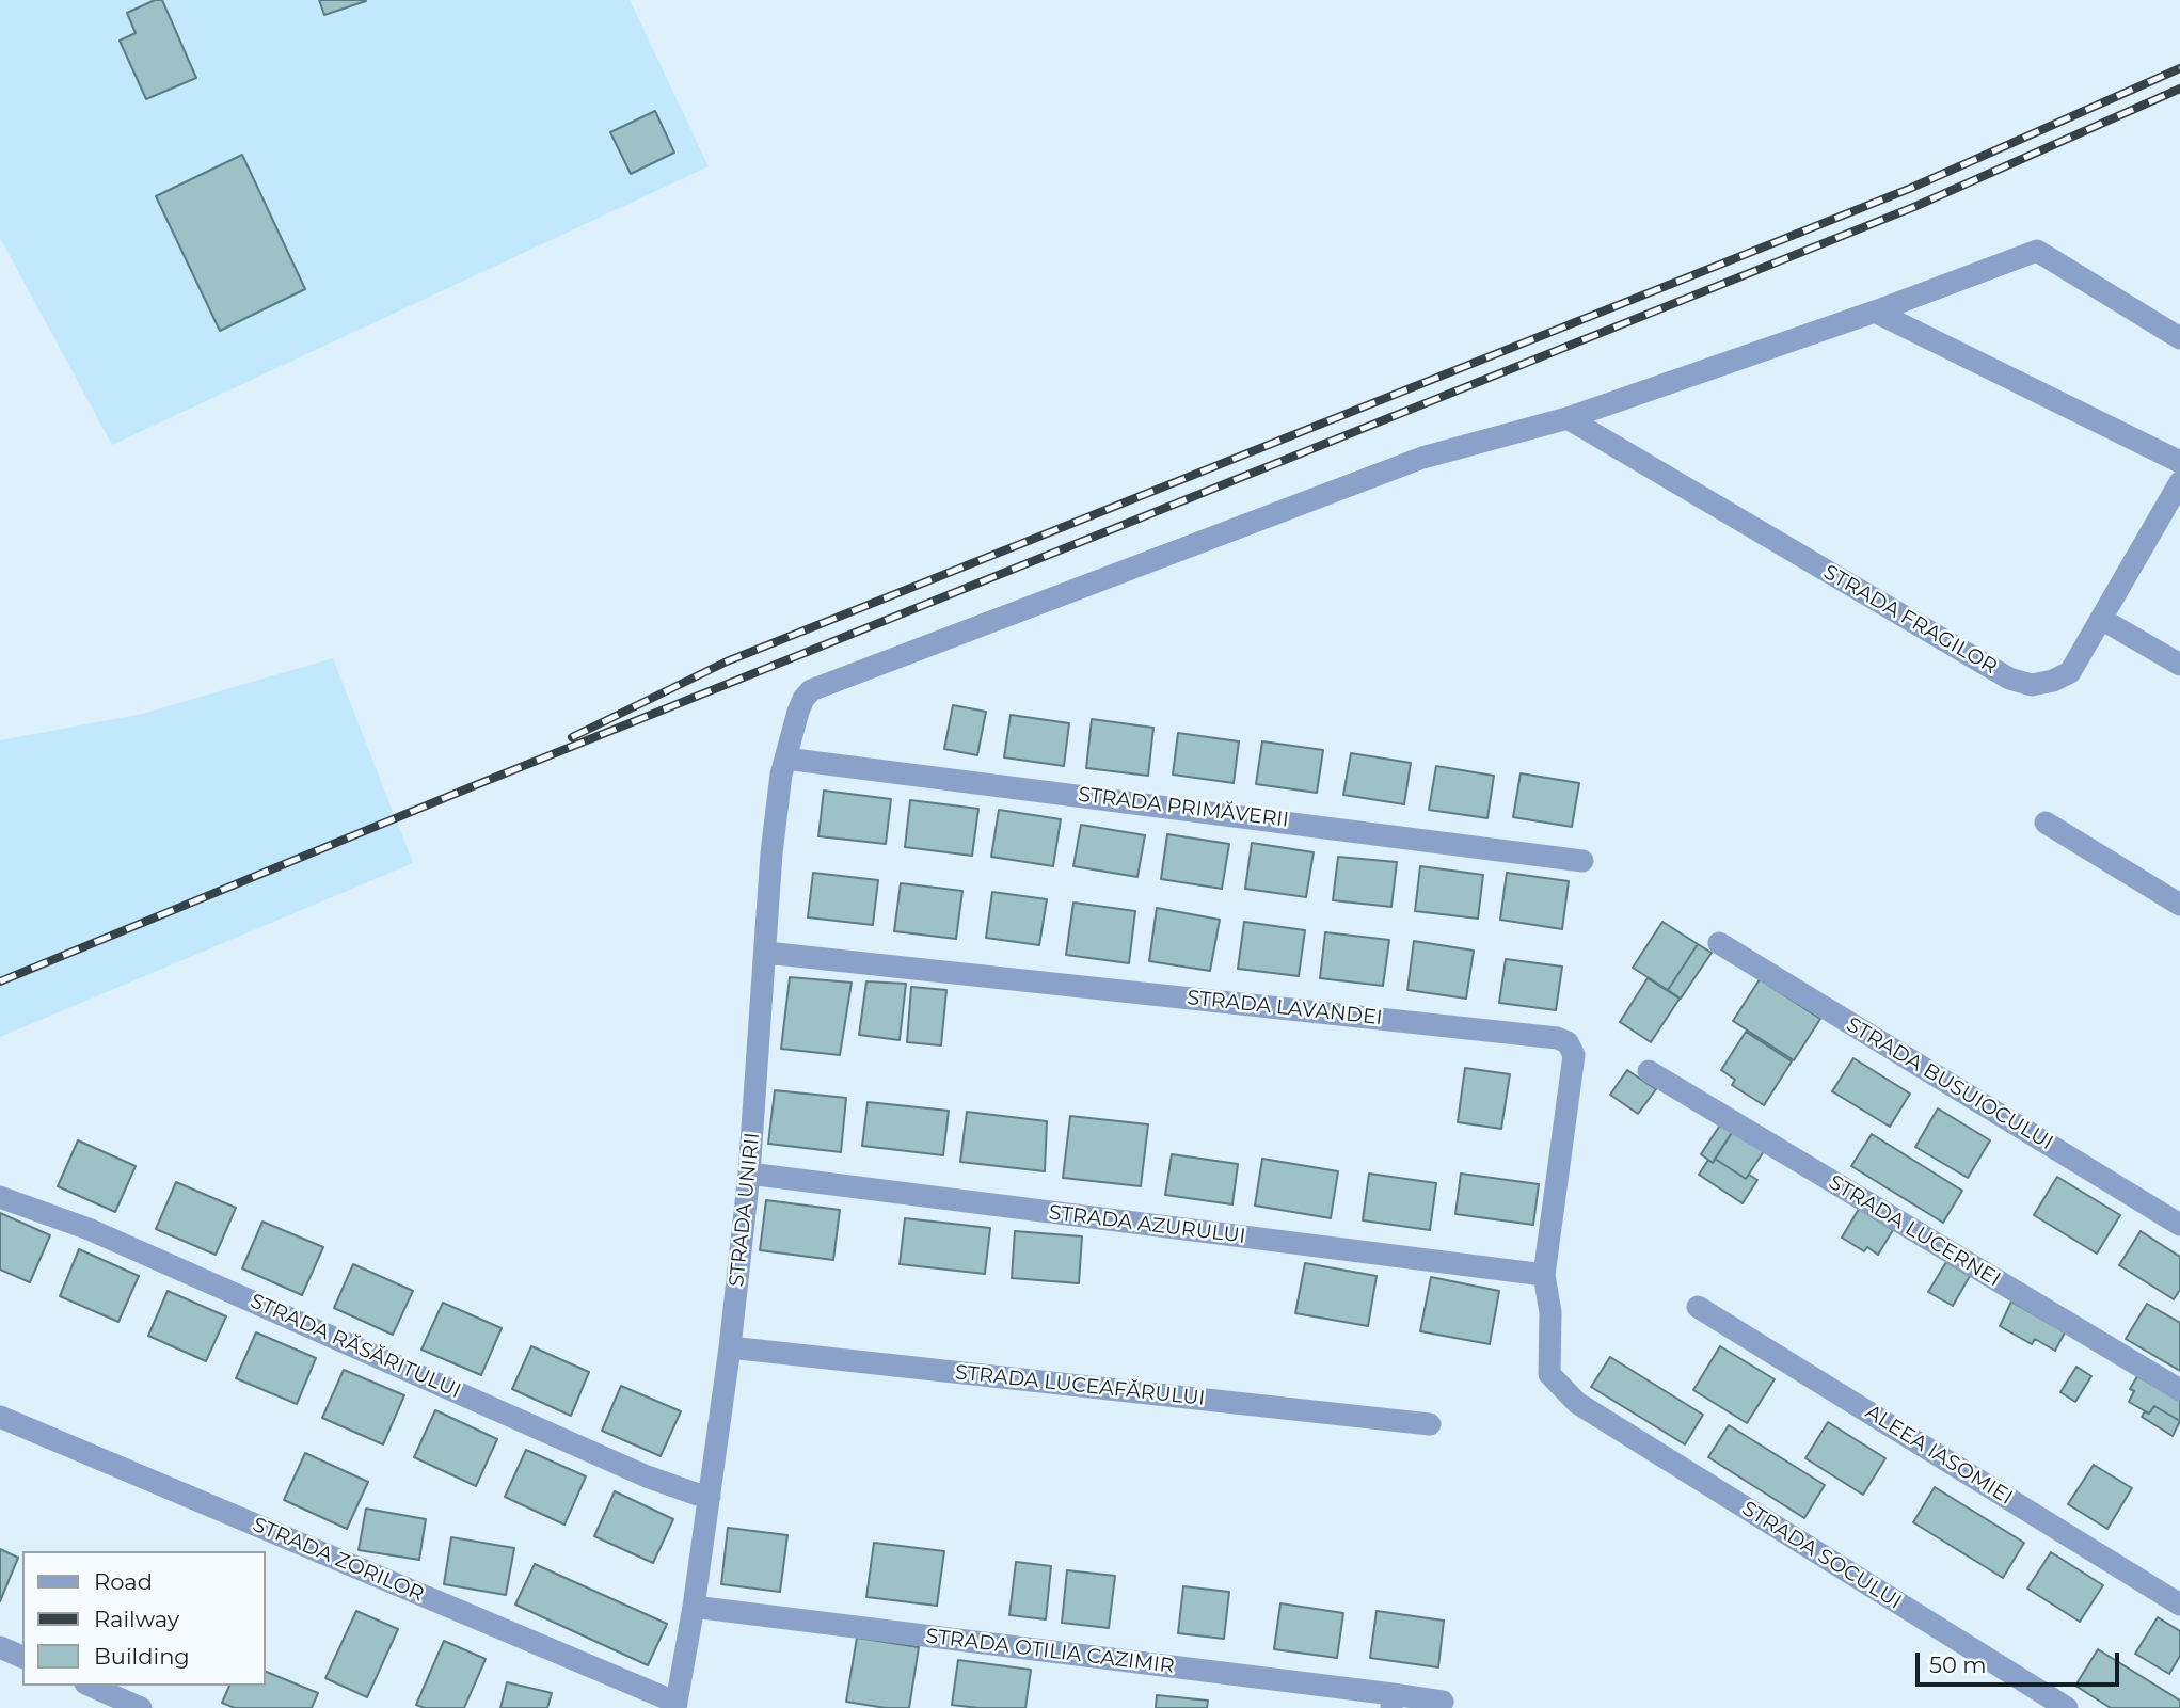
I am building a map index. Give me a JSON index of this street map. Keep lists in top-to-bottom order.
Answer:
{
  "streets": {
    "street": [
      "STRADA FRAGILOR",
      "STRADA PRIMĂVERII",
      "STRADA LAVANDEI",
      "STRADA BUSUIOCULUI",
      "STRADA UNIRII",
      "STRADA AZURULUI",
      "STRADA LUCERNEI",
      "STRADA RĂSĂRITULUI",
      "STRADA LUCEAFǍRULUI",
      "ALEEA IASOMIEI",
      "STRADA SOCULUI",
      "STRADA ZORILOR",
      "STRADA OTILIA CAZIMIR"
    ]
  },
  "crossings": [
    ["STRADA FRAGILOR", "STRADA UNIRII"],
    ["STRADA PRIMĂVERII", "STRADA UNIRII"],
    ["STRADA LAVANDEI", "STRADA UNIRII"],
    ["STRADA LAVANDEI", "STRADA AZURULUI"],
    ["STRADA LAVANDEI", "STRADA SOCULUI"],
    ["STRADA UNIRII", "STRADA AZURULUI"],
    ["STRADA UNIRII", "STRADA RĂSĂRITULUI"],
    ["STRADA UNIRII", "STRADA LUCEAFǍRULUI"],
    ["STRADA UNIRII", "STRADA ZORILOR"],
    ["STRADA UNIRII", "STRADA OTILIA CAZIMIR"],
    ["STRADA AZURULUI", "STRADA SOCULUI"]
  ],
  "legend": ["Road", "Railway", "Building"],
  "scale_bar": "50 m"
}
